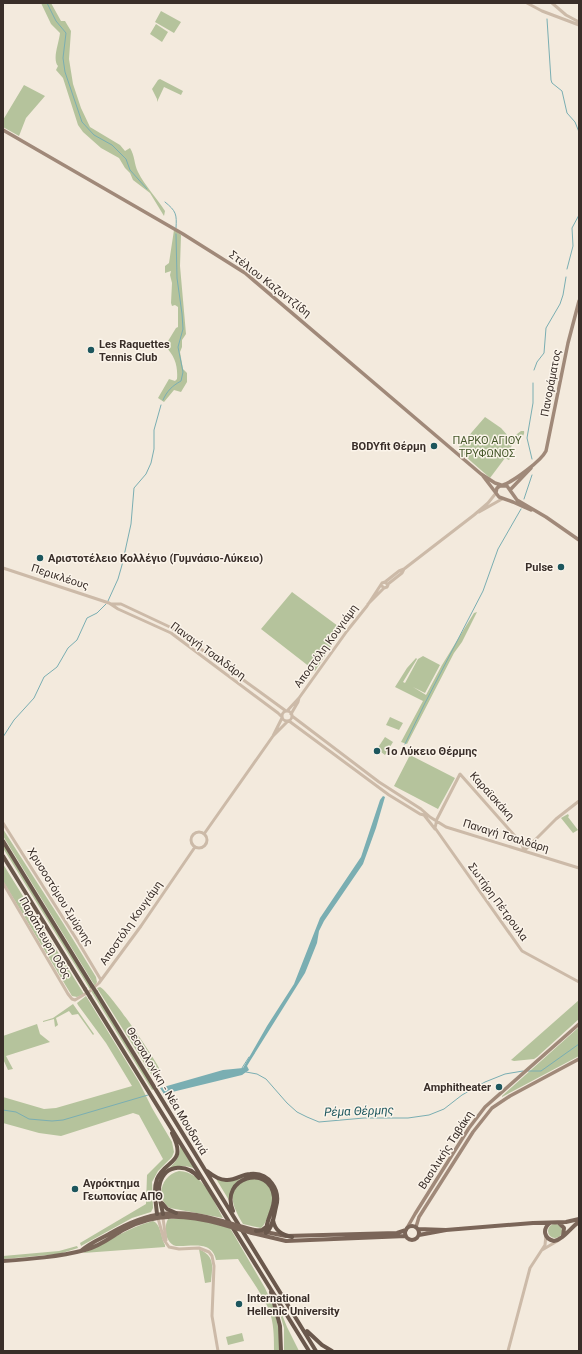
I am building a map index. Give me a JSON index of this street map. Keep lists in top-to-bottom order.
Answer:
{
  "streets": {
    "highway": ["Θεσσαλονίκη - Νέα Μουδανιά"],
    "main road": ["Στέλιου Καζαντζίδη", "Πανοράματος", "Βασιλικής Ταβάκη"],
    "street": [
      "Περικλέους",
      "Αποστόλη Κουγιάμη",
      "Παναγή Τσαλδάρη",
      "Καραϊσκάκη",
      "Χρυσοστόμου Σμύρνης",
      "Σωτήρη Πέτρουλα",
      "Παράπλευρη Οδός"
    ]
  },
  "crossings": [
    ["Στέλιου Καζαντζίδη", "Πανοράματος"],
    ["Περικλέους", "Παναγή Τσαλδάρη"],
    ["Αποστόλη Κουγιάμη", "Παναγή Τσαλδάρη"],
    ["Αποστόλη Κουγιάμη", "Χρυσοστόμου Σμύρνης"],
    ["Αποστόλη Κουγιάμη", "Παράπλευρη Οδός"],
    ["Παναγή Τσαλδάρη", "Καραϊσκάκη"],
    ["Παναγή Τσαλδάρη", "Σωτήρη Πέτρουλα"]
  ],
  "water": ["Ρέμα Θέρμης"],
  "parks": ["ΠΑΡΚΟ ΑΓΙΟΥ ΤΡΥΦΩΝΟΣ"],
  "places": [
    "Les Raquettes Tennis Club",
    "BODYfit Θέρμη",
    "Αριστοτέλειο Κολλέγιο (Γυμνάσιο-Λύκειο)",
    "Pulse",
    "1ο Λύκειο Θέρμης",
    "Amphitheater",
    "Αγρόκτημα Γεωπονίας ΑΠΘ",
    "International Hellenic University"
  ]
}
